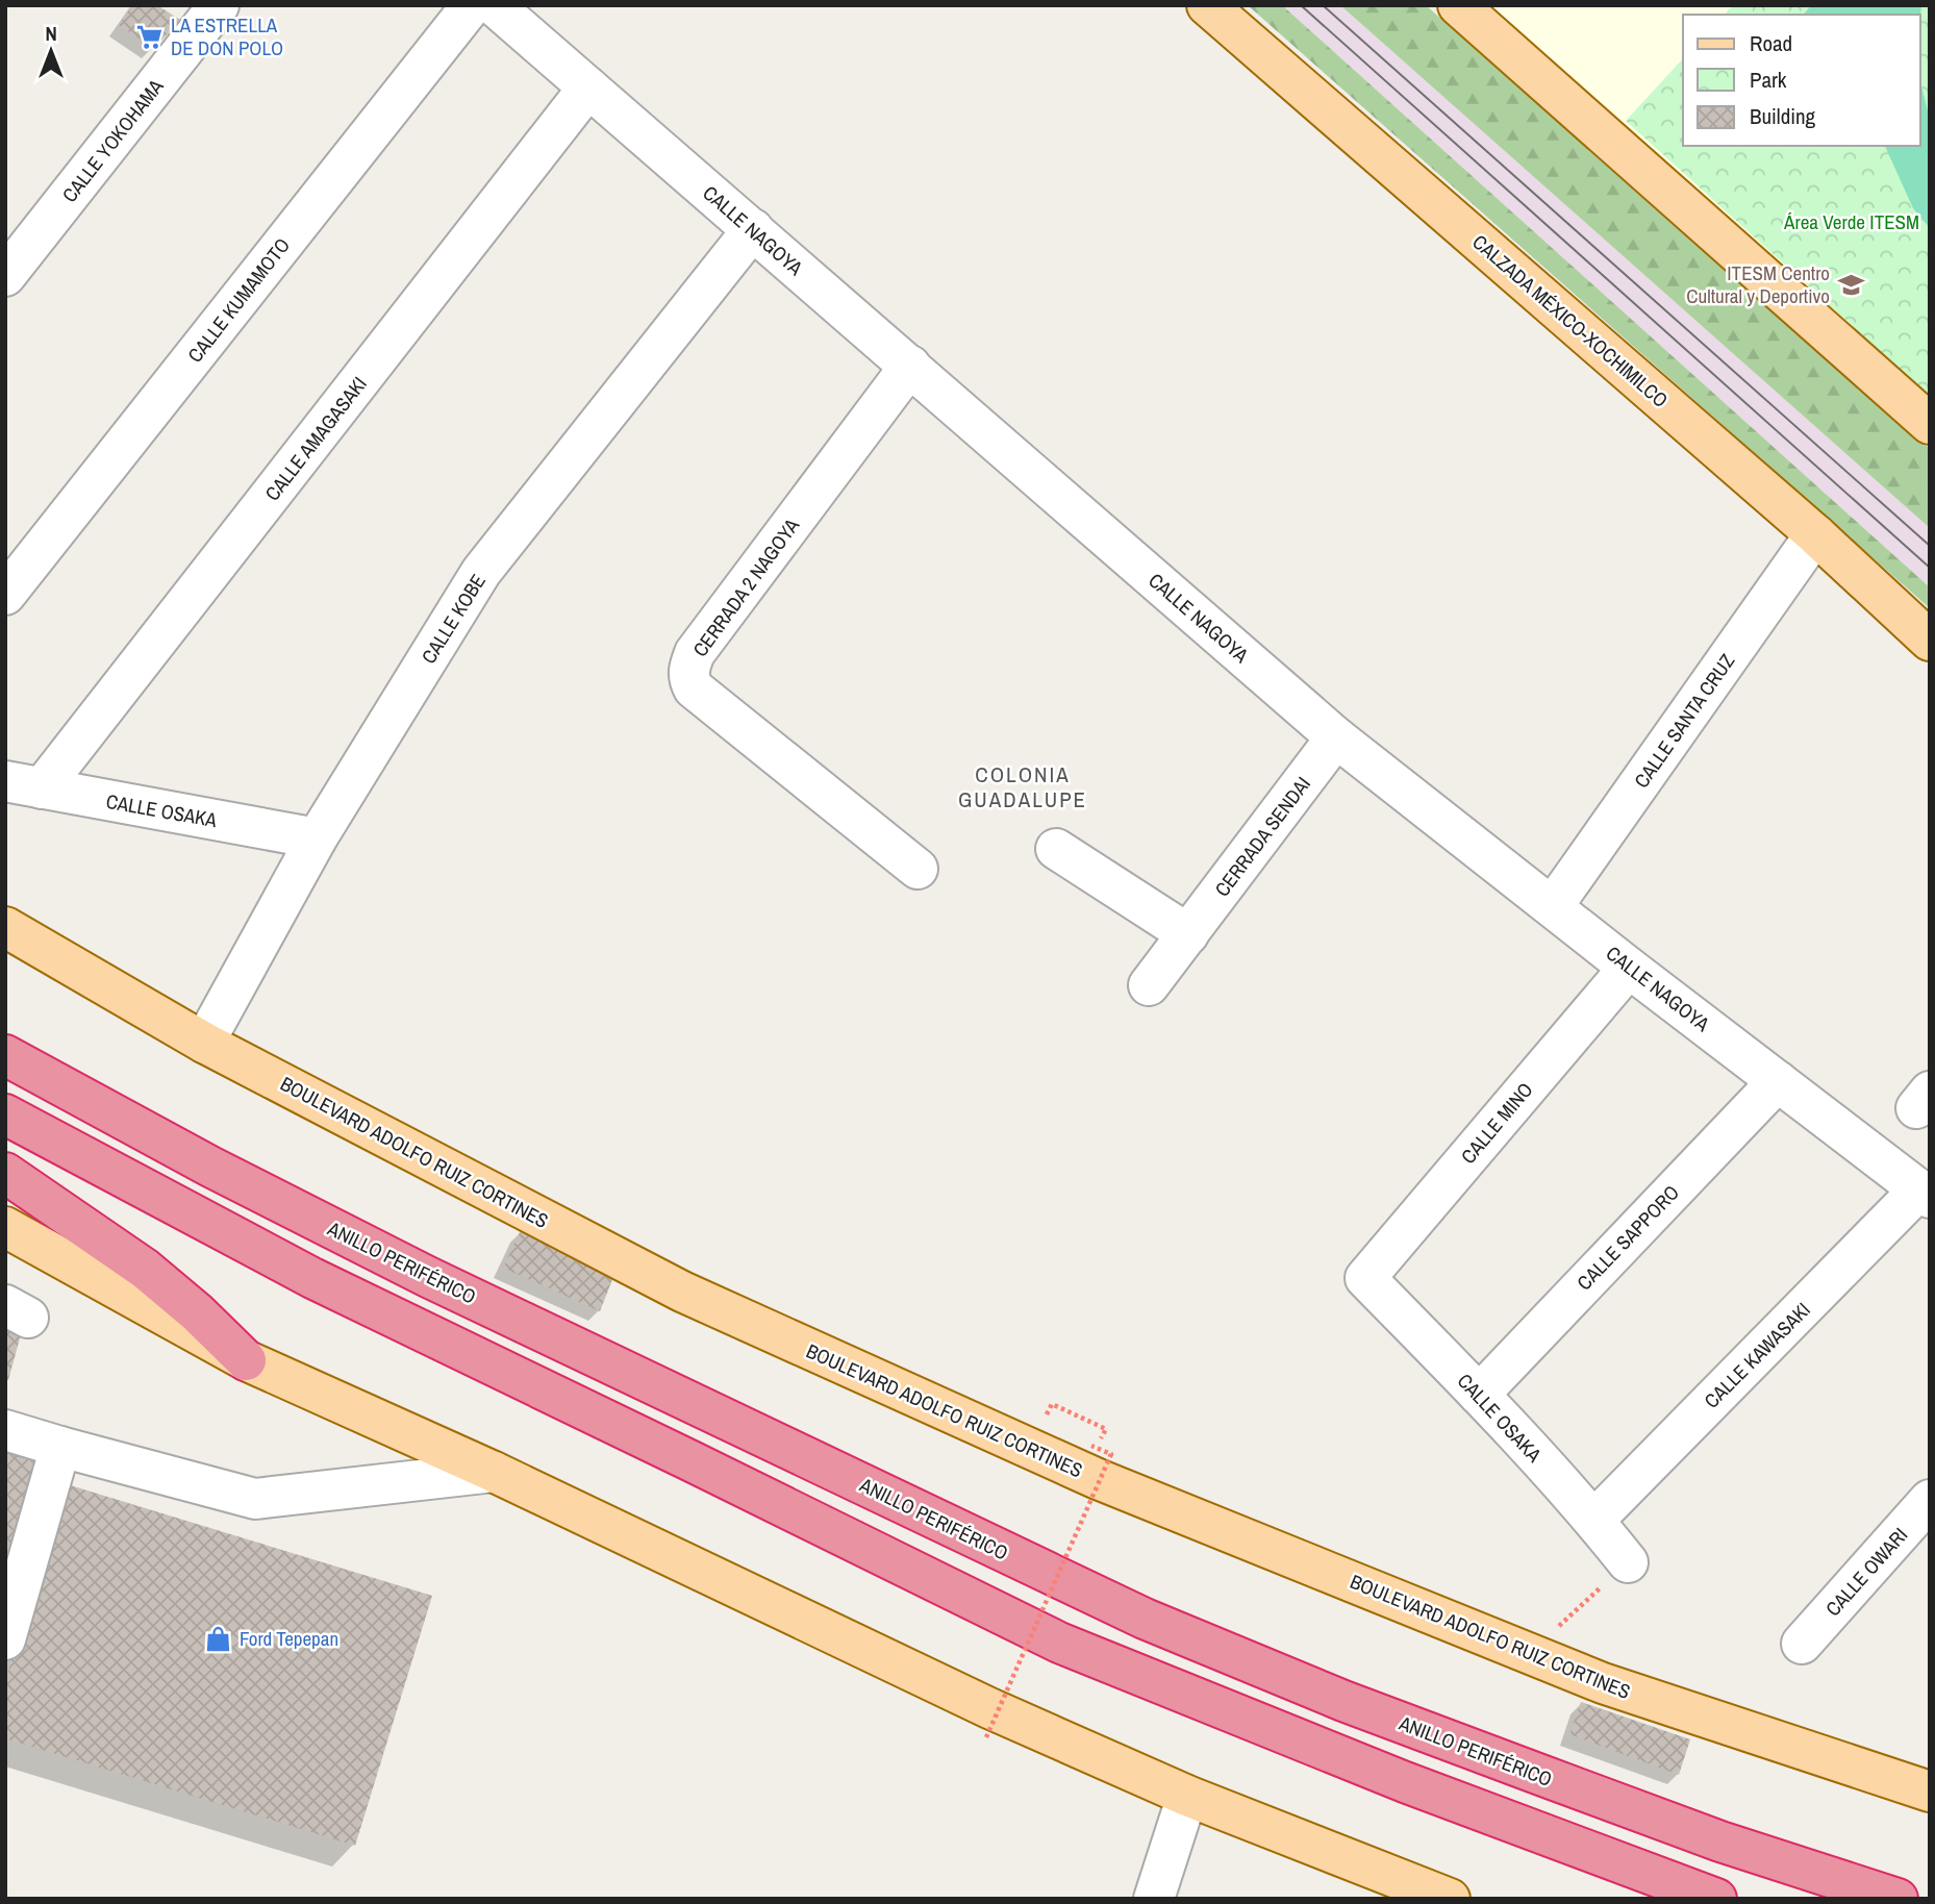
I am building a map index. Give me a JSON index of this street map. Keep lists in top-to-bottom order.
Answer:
{
  "streets": {
    "highway": ["ANILLO PERIFÉRICO"],
    "main road": ["CALZADA MÉXICO-XOCHIMILCO", "BOULEVARD ADOLFO RUIZ CORTINES"],
    "street": [
      "CALLE YOKOHAMA",
      "CALLE NAGOYA",
      "CALLE KUMAMOTO",
      "CALLE AMAGASAKI",
      "CERRADA 2 NAGOYA",
      "CALLE KOBE",
      "CALLE SANTA CRUZ",
      "CALLE OSAKA",
      "CERRADA SENDAI",
      "CALLE MINO",
      "CALLE SAPPORO",
      "CALLE KAWASAKI",
      "CALLE OWARI"
    ]
  },
  "crossings": [
    ["CALLE NAGOYA", "CALLE AMAGASAKI"],
    ["CALLE NAGOYA", "CERRADA 2 NAGOYA"],
    ["CALLE NAGOYA", "CALLE KOBE"],
    ["CALLE NAGOYA", "CALLE SANTA CRUZ"],
    ["CALLE NAGOYA", "CERRADA SENDAI"],
    ["CALLE NAGOYA", "CALLE MINO"],
    ["CALLE NAGOYA", "CALLE SAPPORO"],
    ["CALLE NAGOYA", "CALLE KAWASAKI"],
    ["CALZADA MÉXICO-XOCHIMILCO", "CALLE SANTA CRUZ"],
    ["CALLE AMAGASAKI", "CALLE OSAKA"],
    ["CALLE KOBE", "CALLE OSAKA"],
    ["CALLE KOBE", "BOULEVARD ADOLFO RUIZ CORTINES"],
    ["CALLE OSAKA", "CALLE MINO"],
    ["CALLE OSAKA", "CALLE SAPPORO"],
    ["CALLE OSAKA", "CALLE KAWASAKI"]
  ],
  "districts": ["COLONIA GUADALUPE"],
  "parks": ["Área Verde ITESM"],
  "places": {
    "supermarket": ["LA ESTRELLA DE DON POLO"],
    "school or university": ["ITESM Centro Cultural y Deportivo"],
    "shop": ["Ford Tepepan"]
  },
  "legend": ["Road", "Park", "Building"],
  "north": "top"
}
